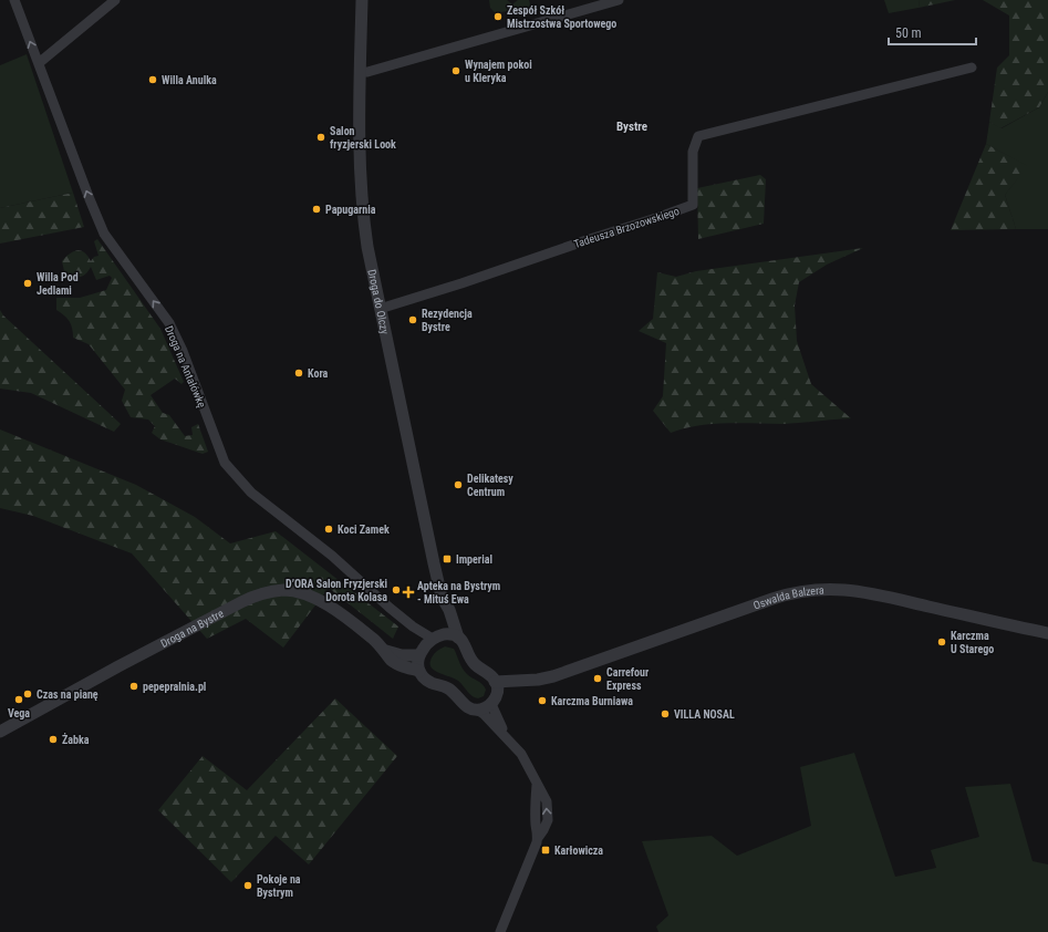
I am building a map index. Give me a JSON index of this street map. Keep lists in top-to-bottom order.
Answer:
{
  "streets": {
    "street": [
      "Tadeusza Brzozowskiego",
      "Droga do Olczy",
      "Droga na Antałówkę",
      "Oswalda Balzera",
      "Droga na Bystre"
    ]
  },
  "crossings": [
    ["Tadeusza Brzozowskiego", "Droga do Olczy"],
    ["Droga do Olczy", "Droga na Antałówkę"],
    ["Droga do Olczy", "Oswalda Balzera"],
    ["Droga do Olczy", "Droga na Bystre"],
    ["Droga na Antałówkę", "Droga na Bystre"],
    ["Oswalda Balzera", "Droga na Bystre"]
  ],
  "one_way": ["Droga na Antałówkę"],
  "districts": ["Bystre"],
  "places": {
    "other": [
      "Zespół Szkół Mistrzostwa Sportowego",
      "Wynajem pokoi u Kleryka",
      "Willa Anulka",
      "Salon fryzjerski Look",
      "Papugarnia",
      "Willa Pod Jedlami",
      "Rezydencja Bystre",
      "Kora",
      "Delikatesy Centrum",
      "Koci Zamek",
      "D’ORA Salon Fryzjerski Dorota Kolasa",
      "Karczma U Starego",
      "Carrefour Express",
      "pepepralnia.pl",
      "Czas na pianę",
      "Vega",
      "Karczma Burniawa",
      "VILLA NOSAL",
      "Żabka",
      "Pokoje na Bystrym"
    ],
    "transit": ["Imperial", "Karłowicza"],
    "health": ["Apteka na Bystrym - Mituś Ewa"]
  },
  "scale_bar": "50 m"
}
